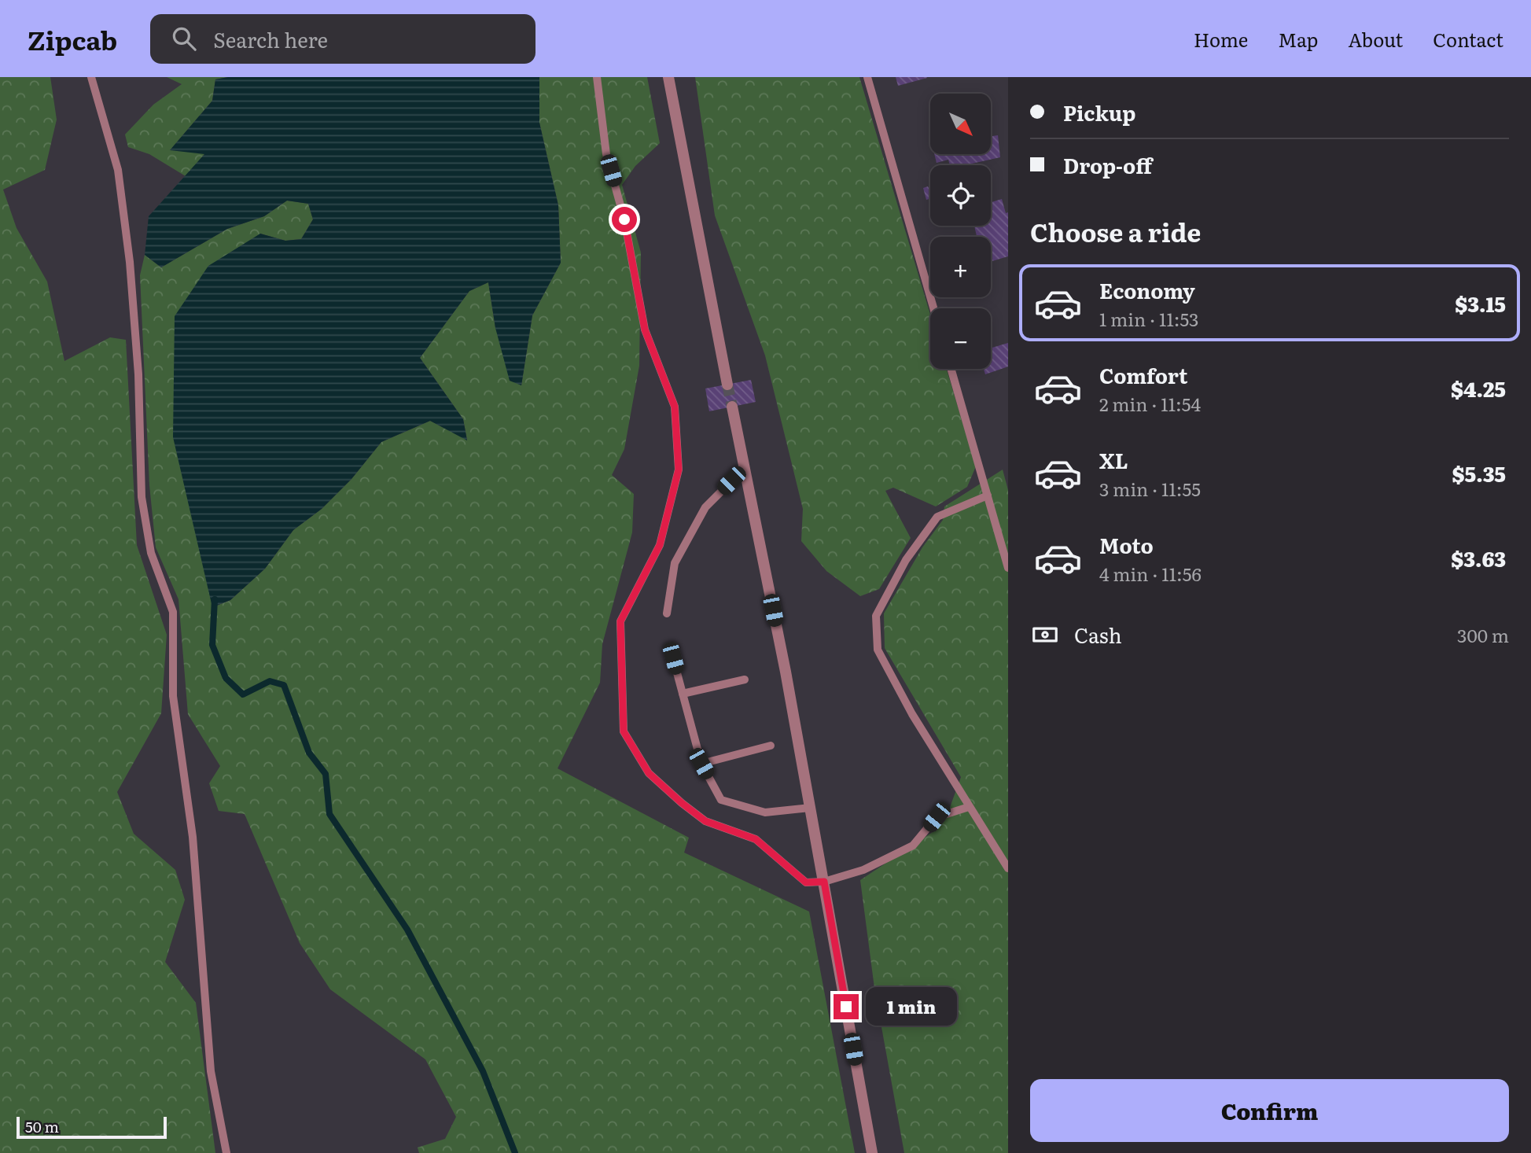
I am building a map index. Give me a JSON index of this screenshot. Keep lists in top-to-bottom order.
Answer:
{
  "scale_bar": "50 m",
  "north": "bottom right",
  "page": {
    "header": "Zipcab",
    "search": "Search here",
    "nav": [
      "Home",
      "Map",
      "About",
      "Contact"
    ],
    "banner": ["Pickup", "Drop-off"],
    "map_buttons": ["+", "−"],
    "heading": "Choose a ride",
    "list": [
      {
        "name": "Economy",
        "note": "1 min · 11:53",
        "value": "$3.15"
      },
      {
        "name": "Comfort",
        "note": "2 min · 11:54",
        "value": "$4.25"
      },
      {
        "name": "XL",
        "note": "3 min · 11:55",
        "value": "$5.35"
      },
      {
        "name": "Moto",
        "note": "4 min · 11:56",
        "value": "$3.63"
      }
    ],
    "pay": ["Cash", "300 m"],
    "bubble": "1 min",
    "buttons": "Confirm",
    "scale": "50 m"
  }
}
